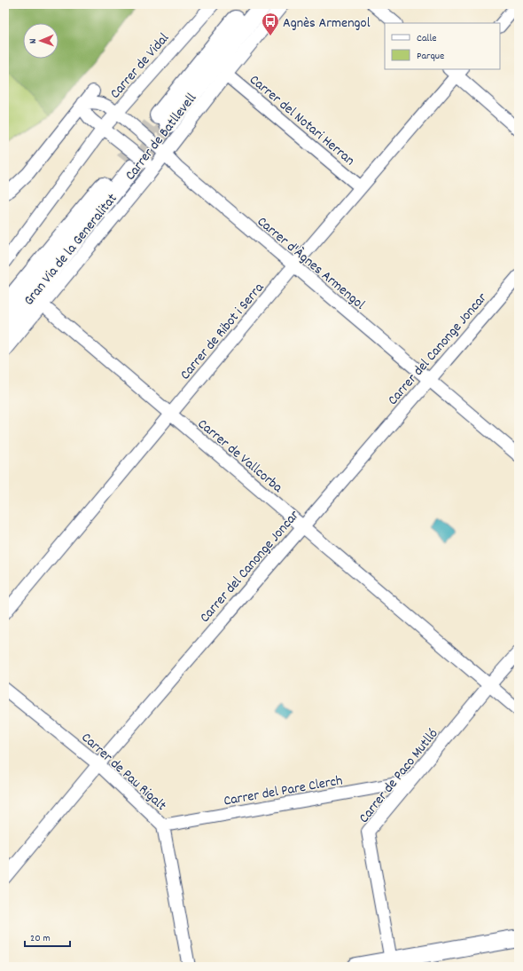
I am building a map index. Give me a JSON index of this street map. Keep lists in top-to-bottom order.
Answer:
{
  "streets": {
    "street": [
      "Carrer de Vidal",
      "Carrer del Notari Herran",
      "Carrer de Batllevell",
      "Gran Via de la Generalitat",
      "Carrer d'Àgnes Armengol",
      "Carrer de Ribot i Serra",
      "Carrer del Canonge Joncar",
      "Carrer de Vallcorba",
      "Carrer de Pau Rigalt",
      "Carrer de Paco Mutlló",
      "Carrer del Pare Clerch"
    ]
  },
  "crossings": [
    ["Carrer de Vidal", "Carrer d'Àgnes Armengol"],
    ["Carrer del Notari Herran", "Carrer de Batllevell"],
    ["Carrer del Notari Herran", "Carrer de Ribot i Serra"],
    ["Carrer de Batllevell", "Gran Via de la Generalitat"],
    ["Carrer de Batllevell", "Carrer d'Àgnes Armengol"],
    ["Carrer de Batllevell", "Carrer de Vallcorba"],
    ["Carrer d'Àgnes Armengol", "Carrer de Ribot i Serra"],
    ["Carrer d'Àgnes Armengol", "Carrer del Canonge Joncar"],
    ["Carrer de Ribot i Serra", "Carrer de Vallcorba"],
    ["Carrer del Canonge Joncar", "Carrer de Vallcorba"],
    ["Carrer del Canonge Joncar", "Carrer de Pau Rigalt"],
    ["Carrer de Vallcorba", "Carrer de Paco Mutlló"],
    ["Carrer de Pau Rigalt", "Carrer del Pare Clerch"],
    ["Carrer de Paco Mutlló", "Carrer del Pare Clerch"]
  ],
  "places": {
    "bus stop": ["Agnès Armengol"]
  },
  "legend": ["Calle", "Parque"],
  "scale_bar": "20 m",
  "north": "left"
}
